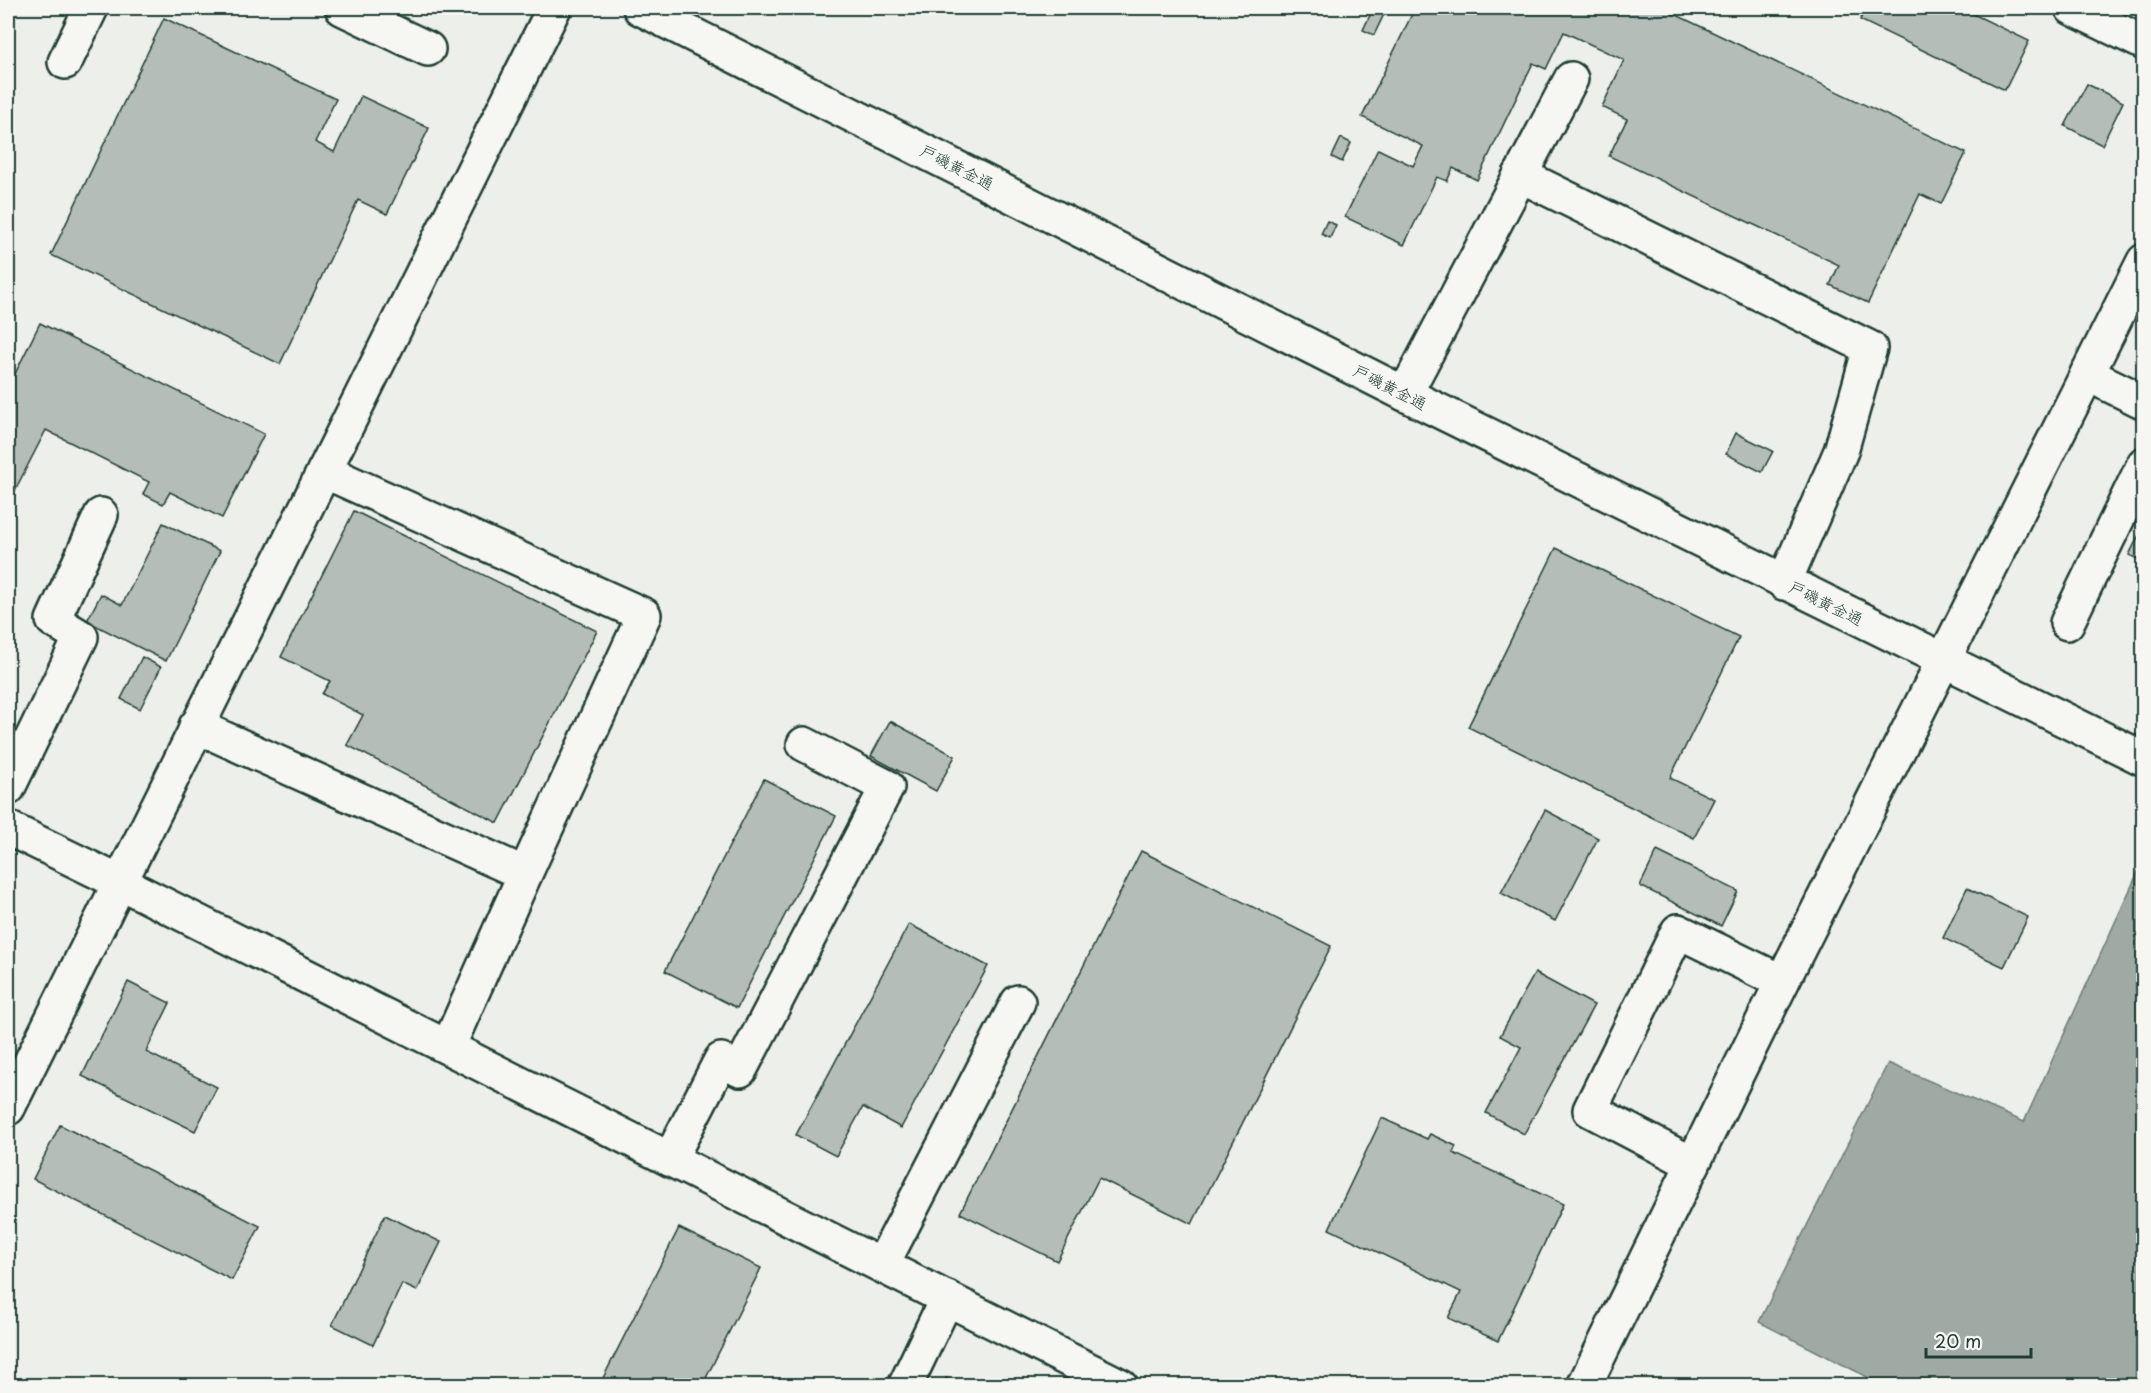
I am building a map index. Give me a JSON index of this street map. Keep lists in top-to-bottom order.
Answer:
{
  "streets": {
    "street": ["戸磯黄金通"]
  },
  "scale_bar": "20 m"
}
